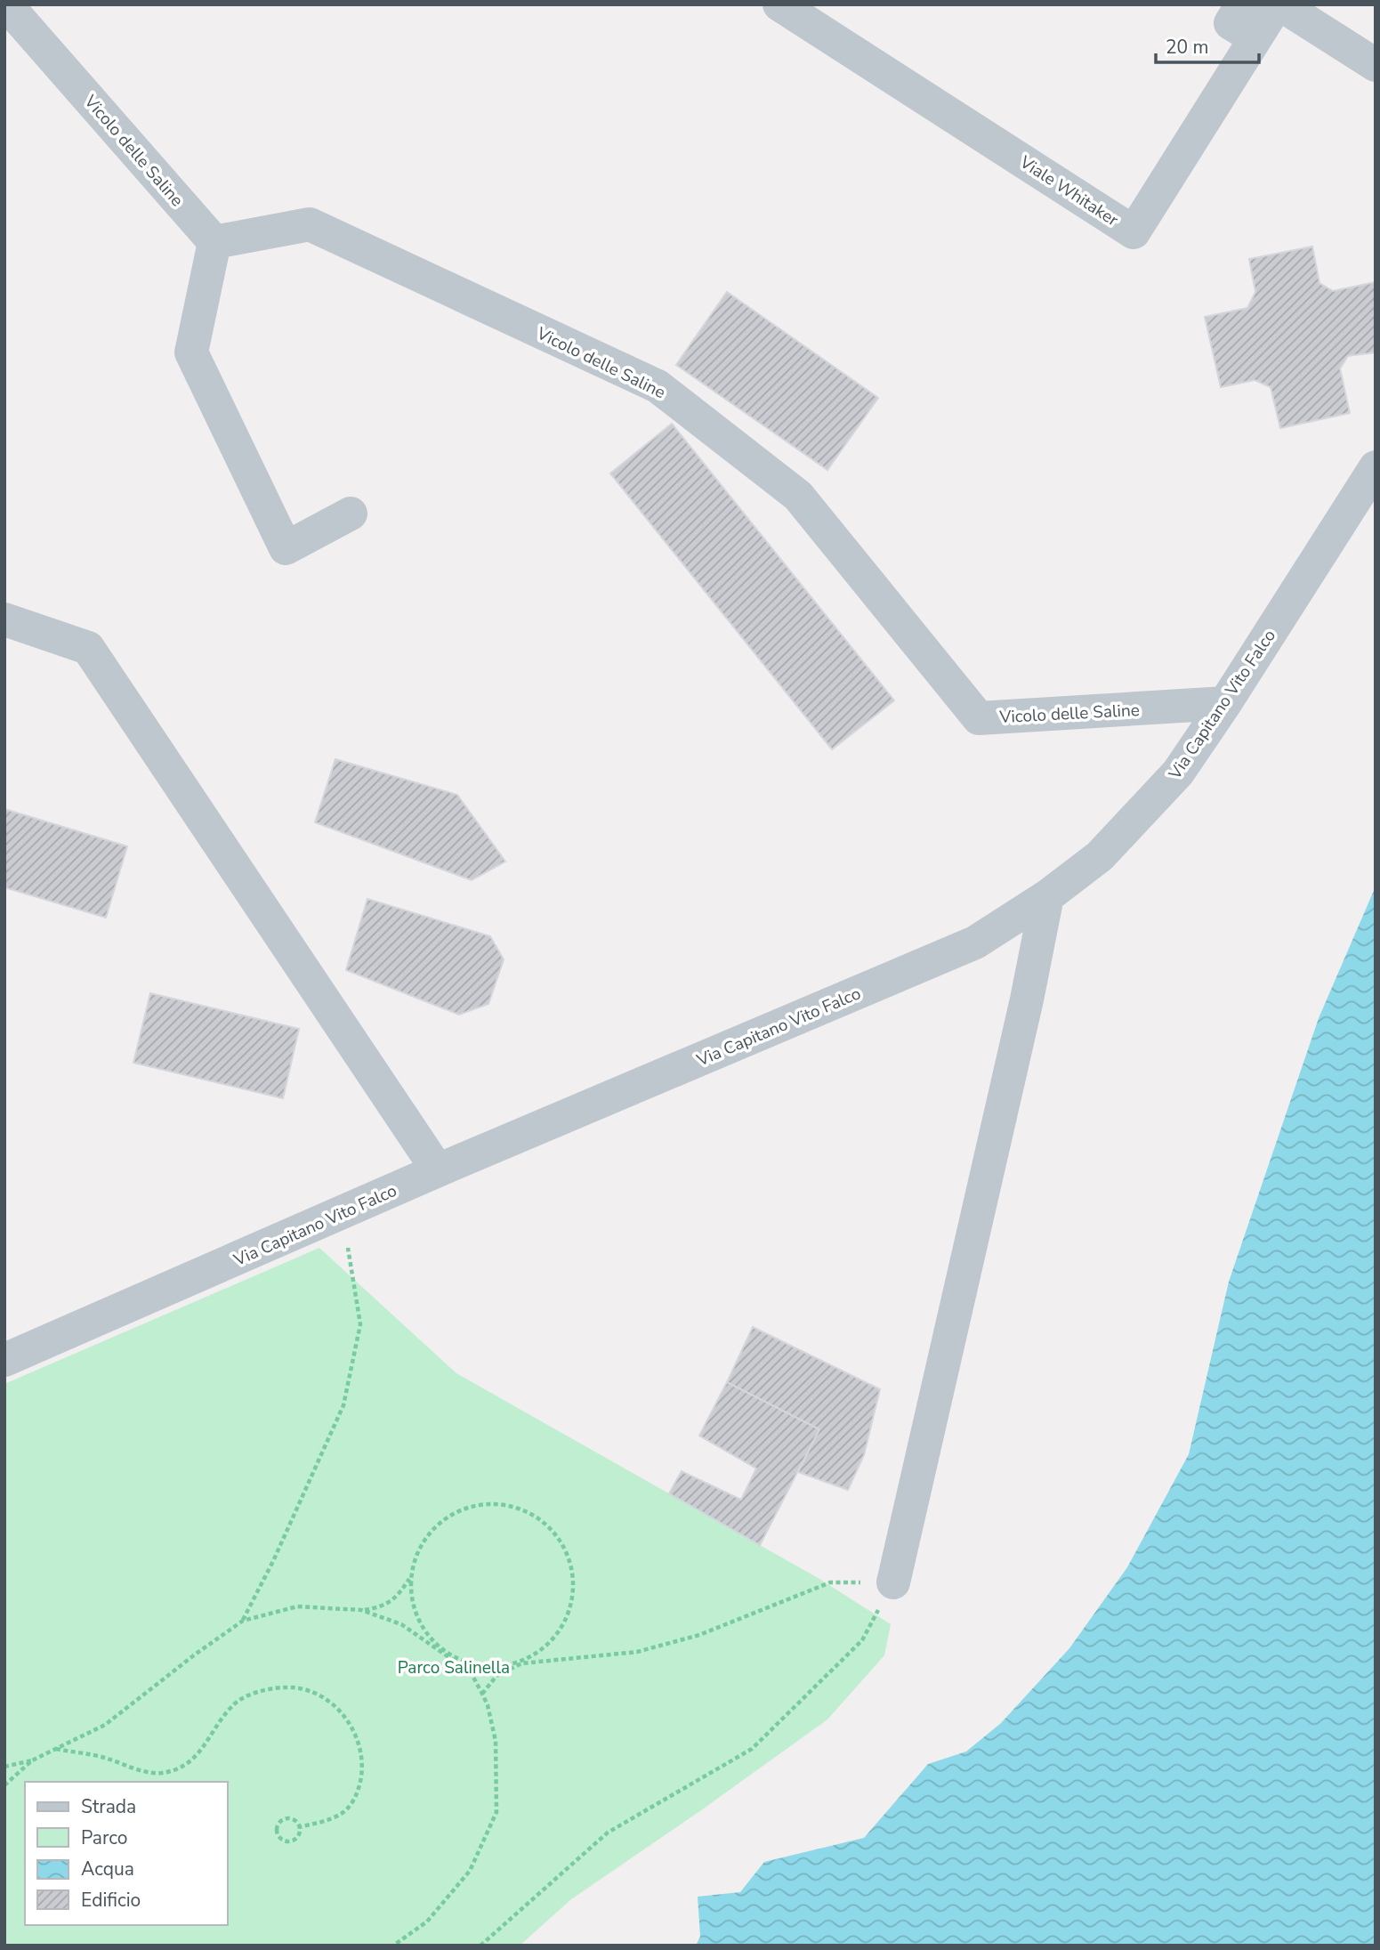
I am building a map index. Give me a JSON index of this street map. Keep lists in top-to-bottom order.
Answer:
{
  "streets": {
    "street": ["Vicolo delle Saline", "Viale Whitaker", "Via Capitano Vito Falco"]
  },
  "crossings": [
    ["Vicolo delle Saline", "Via Capitano Vito Falco"]
  ],
  "parks": ["Parco Salinella"],
  "legend": [
    "Strada",
    "Parco",
    "Acqua",
    "Edificio"
  ],
  "scale_bar": "20 m"
}
